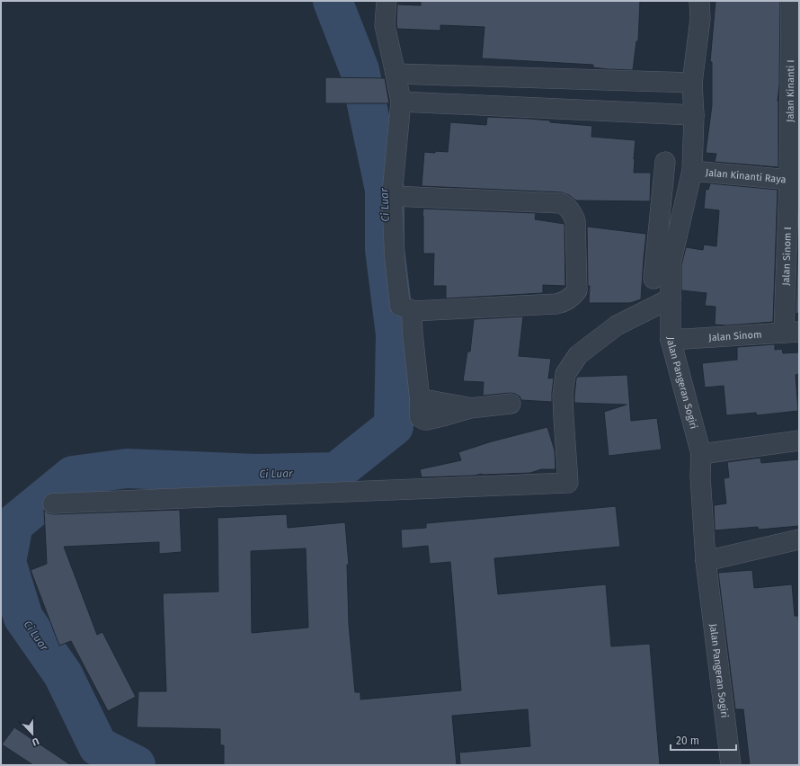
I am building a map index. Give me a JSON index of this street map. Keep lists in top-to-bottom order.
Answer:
{
  "streets": {
    "street": [
      "Jalan Kinanti I",
      "Jalan Kinanti Raya",
      "Jalan Sinom I",
      "Jalan Sinom",
      "Jalan Pangeran Sogiri"
    ]
  },
  "crossings": [
    ["Jalan Kinanti I", "Jalan Kinanti Raya"],
    ["Jalan Kinanti I", "Jalan Sinom I"],
    ["Jalan Kinanti Raya", "Jalan Sinom I"],
    ["Jalan Kinanti Raya", "Jalan Pangeran Sogiri"],
    ["Jalan Sinom I", "Jalan Sinom"],
    ["Jalan Sinom", "Jalan Pangeran Sogiri"]
  ],
  "water": ["Ci Luar"],
  "scale_bar": "20 m",
  "north": "bottom"
}
